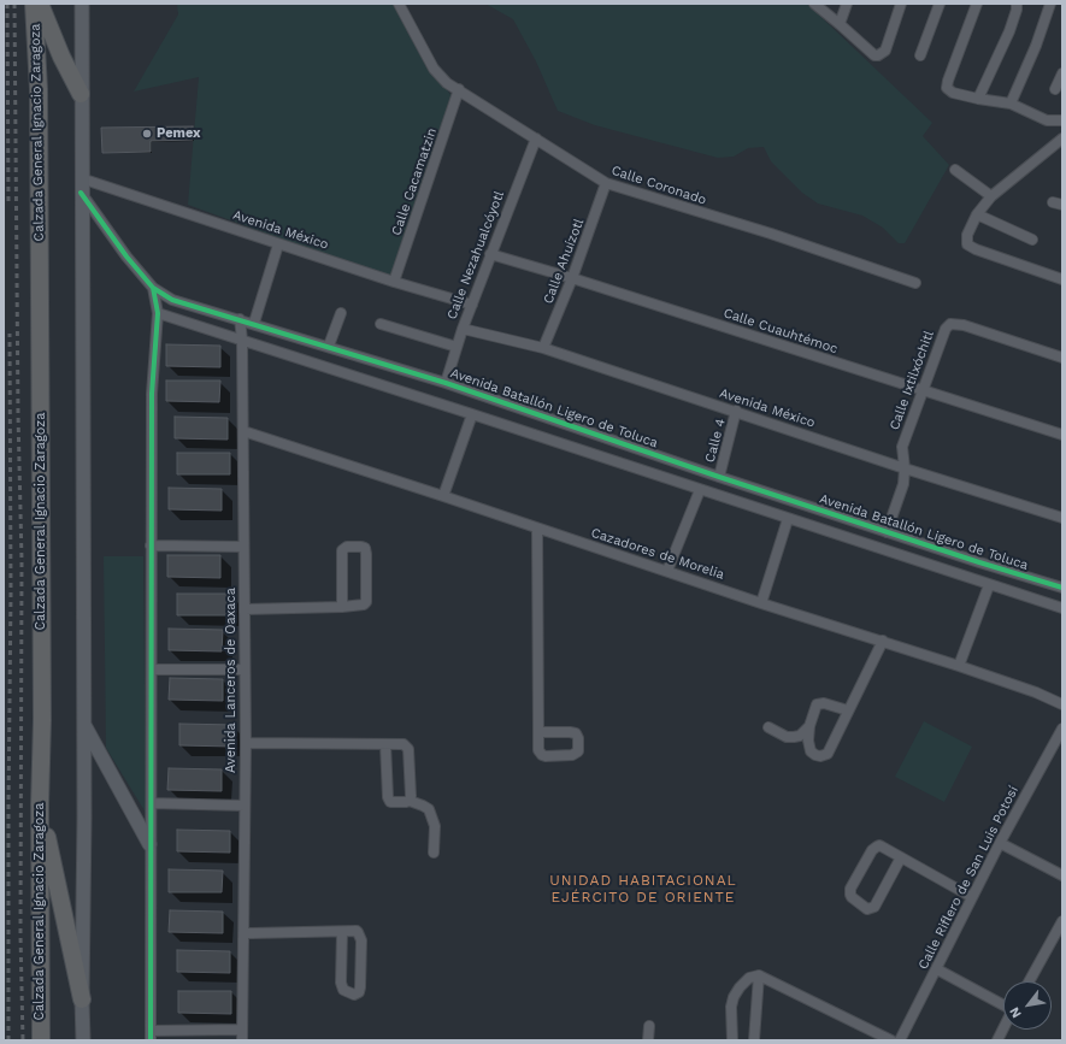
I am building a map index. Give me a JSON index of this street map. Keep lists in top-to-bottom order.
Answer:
{
  "streets": {
    "highway": ["Calzada General Ignacio Zaragoza"],
    "street": [
      "Calle Cacamatzin",
      "Calle Coronado",
      "Avenida México",
      "Calle Nezahualcóyotl",
      "Calle Ahuízotl",
      "Calle Cuauhtémoc",
      "Calle Ixtilxóchitl",
      "Avenida Batallón Ligero de Toluca",
      "Calle 4",
      "Cazadores de Morelia",
      "Avenida Lanceros de Oaxaca",
      "Calle Riflero de San Luis Potosí"
    ]
  },
  "crossings": [
    ["Calle Cacamatzin", "Calle Coronado"],
    ["Calle Cacamatzin", "Avenida México"],
    ["Calle Coronado", "Calle Nezahualcóyotl"],
    ["Calle Coronado", "Calle Ahuízotl"],
    ["Avenida México", "Calle Nezahualcóyotl"],
    ["Avenida México", "Calle Ahuízotl"],
    ["Avenida México", "Calle Ixtilxóchitl"],
    ["Avenida México", "Avenida Batallón Ligero de Toluca"],
    ["Avenida México", "Calle 4"],
    ["Calle Nezahualcóyotl", "Calle Cuauhtémoc"],
    ["Calle Nezahualcóyotl", "Avenida Batallón Ligero de Toluca"],
    ["Calle Ahuízotl", "Calle Cuauhtémoc"],
    ["Calle Cuauhtémoc", "Calle Ixtilxóchitl"],
    ["Calle Ixtilxóchitl", "Avenida Batallón Ligero de Toluca"],
    ["Avenida Batallón Ligero de Toluca", "Calle 4"],
    ["Avenida Batallón Ligero de Toluca", "Avenida Lanceros de Oaxaca"],
    ["Cazadores de Morelia", "Avenida Lanceros de Oaxaca"]
  ],
  "districts": ["UNIDAD HABITACIONAL EJÉRCITO DE ORIENTE"],
  "places": ["Pemex"],
  "north": "bottom left"
}
